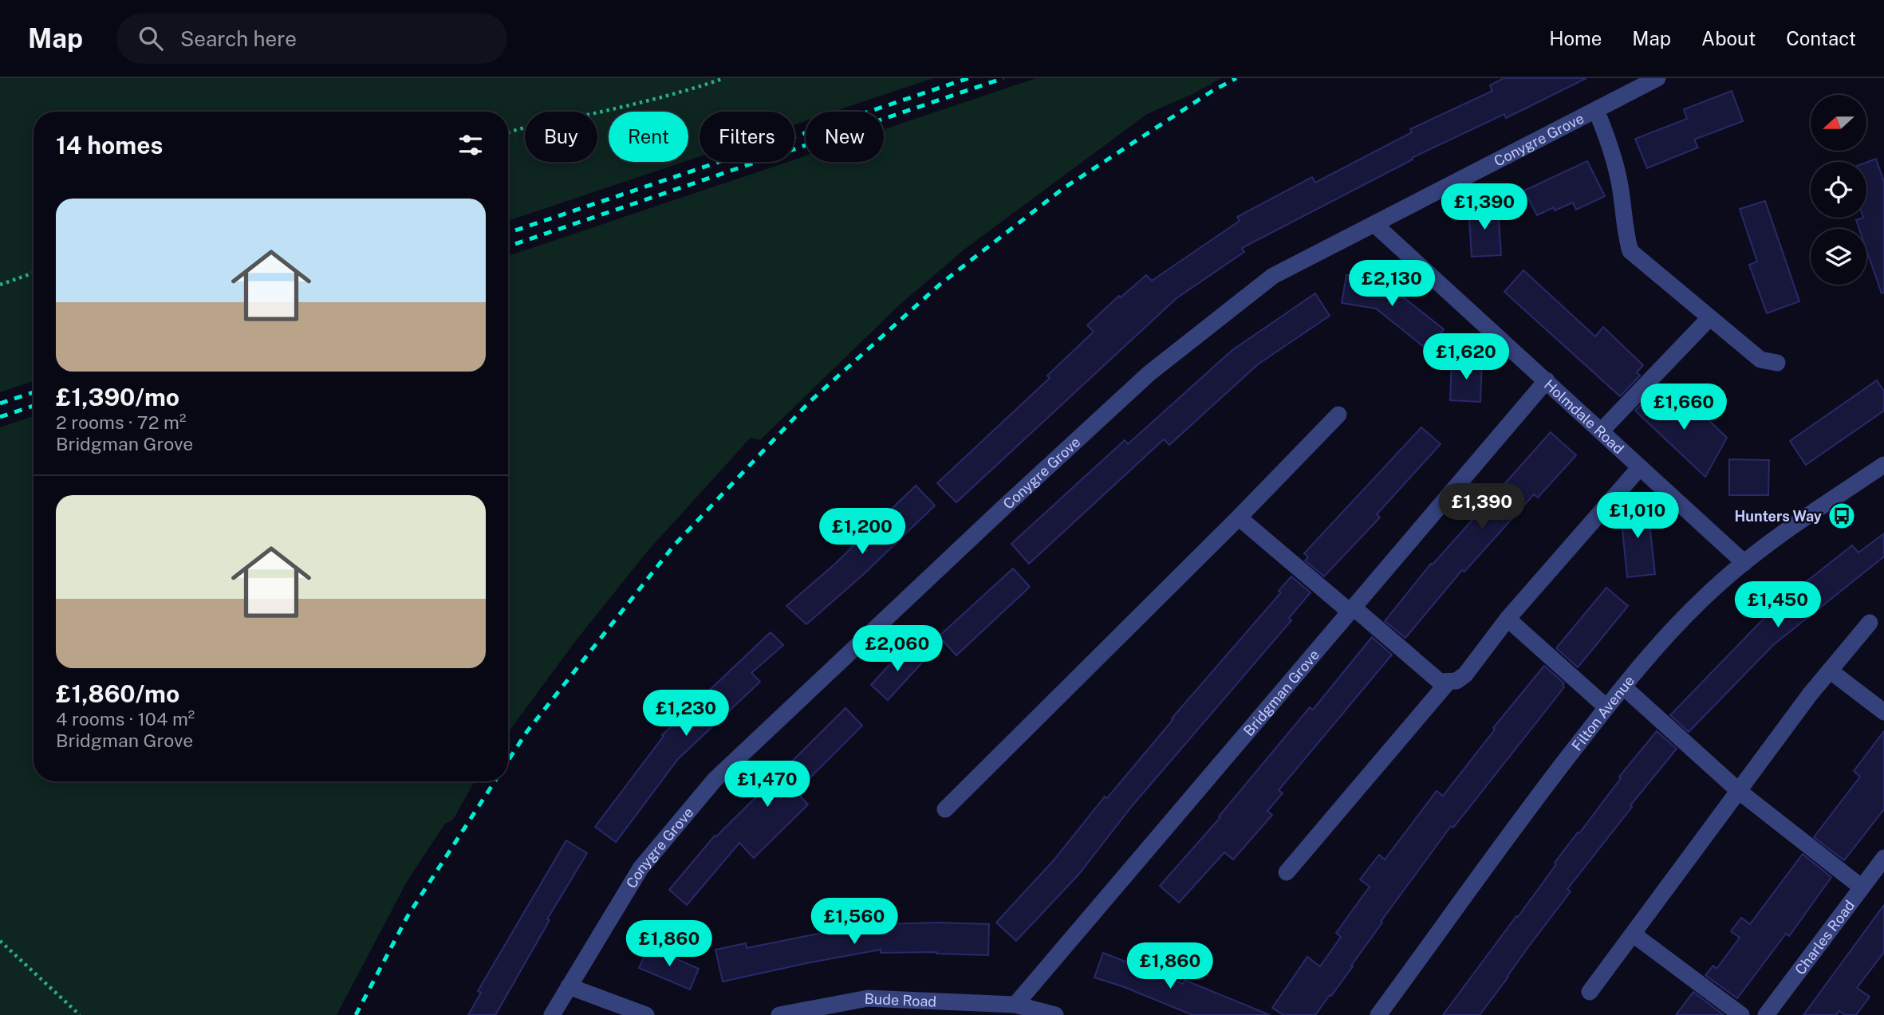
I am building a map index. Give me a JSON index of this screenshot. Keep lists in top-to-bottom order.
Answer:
{
  "streets": {
    "street": [
      "Conygre Grove",
      "Holmdale Road",
      "Bridgman Grove",
      "Filton Avenue",
      "Charles Road",
      "Bude Road"
    ]
  },
  "crossings": [
    ["Conygre Grove", "Holmdale Road"],
    ["Holmdale Road", "Bridgman Grove"],
    ["Holmdale Road", "Filton Avenue"],
    ["Bridgman Grove", "Bude Road"]
  ],
  "places": {
    "bus stop": ["Hunters Way"]
  },
  "north": "left",
  "page": {
    "header": "Map",
    "search": "Search here",
    "nav": [
      "Home",
      "Map",
      "About",
      "Contact"
    ],
    "chip": [
      "Buy",
      "Rent",
      "Filters",
      "New"
    ],
    "heading": "14 homes",
    "list": [
      {
        "name": "£1,390/mo",
        "note": "2 rooms · 72 m² · Bridgman Grove"
      },
      {
        "name": "£1,860/mo",
        "note": "4 rooms · 104 m² · Bridgman Grove"
      }
    ],
    "price": [
      "£1,390",
      "£2,130",
      "£1,620",
      "£1,660",
      "£1,390",
      "£1,010",
      "£1,200",
      "£1,450",
      "£2,060",
      "£1,230",
      "£1,470",
      "£1,560",
      "£1,860",
      "£1,860"
    ]
  }
}
